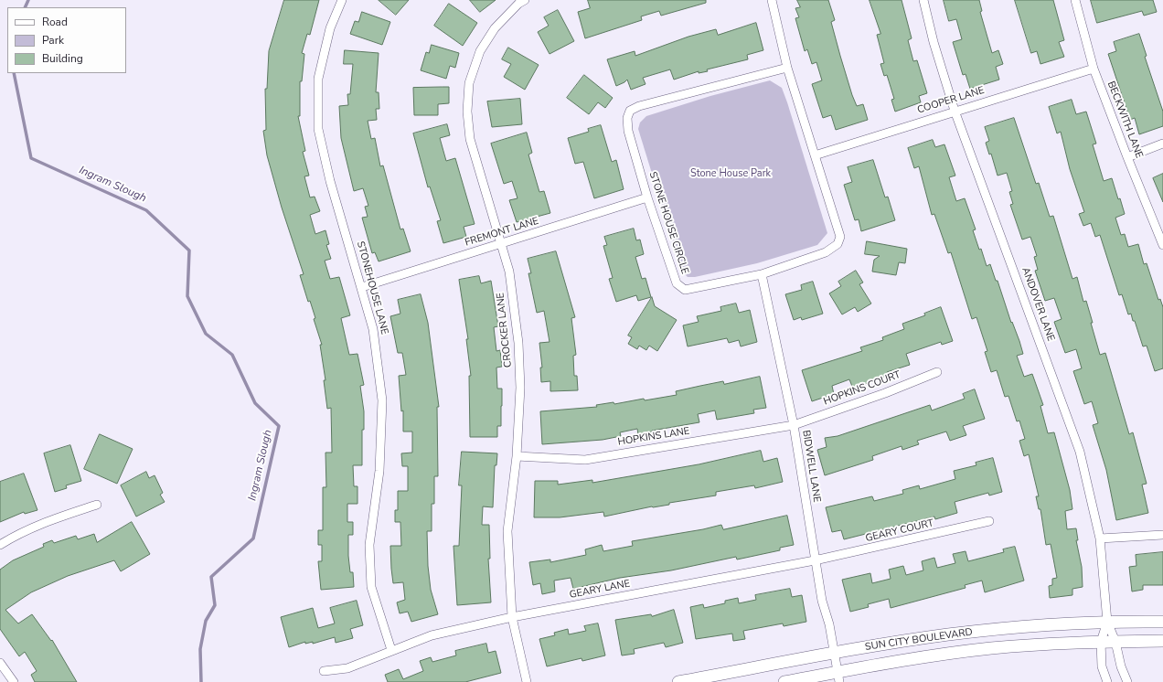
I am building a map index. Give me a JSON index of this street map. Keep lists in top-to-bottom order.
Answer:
{
  "streets": {
    "street": [
      "COOPER LANE",
      "BECKWITH LANE",
      "STONE HOUSE CIRCLE",
      "FREMONT LANE",
      "STONEHOUSE LANE",
      "ANDOVER LANE",
      "CROCKER LANE",
      "HOPKINS COURT",
      "HOPKINS LANE",
      "BIDWELL LANE",
      "GEARY COURT",
      "GEARY LANE",
      "SUN CITY BOULEVARD"
    ]
  },
  "crossings": [
    ["COOPER LANE", "BECKWITH LANE"],
    ["COOPER LANE", "STONE HOUSE CIRCLE"],
    ["COOPER LANE", "ANDOVER LANE"],
    ["STONE HOUSE CIRCLE", "FREMONT LANE"],
    ["STONE HOUSE CIRCLE", "BIDWELL LANE"],
    ["FREMONT LANE", "STONEHOUSE LANE"],
    ["FREMONT LANE", "CROCKER LANE"],
    ["STONEHOUSE LANE", "GEARY LANE"],
    ["ANDOVER LANE", "SUN CITY BOULEVARD"],
    ["CROCKER LANE", "HOPKINS LANE"],
    ["CROCKER LANE", "GEARY LANE"],
    ["HOPKINS COURT", "HOPKINS LANE"],
    ["HOPKINS COURT", "BIDWELL LANE"],
    ["HOPKINS LANE", "BIDWELL LANE"],
    ["BIDWELL LANE", "GEARY COURT"],
    ["BIDWELL LANE", "GEARY LANE"],
    ["BIDWELL LANE", "SUN CITY BOULEVARD"],
    ["GEARY COURT", "GEARY LANE"]
  ],
  "water": ["Ingram Slough"],
  "parks": ["Stone House Park"],
  "legend": ["Road", "Park", "Building"]
}
